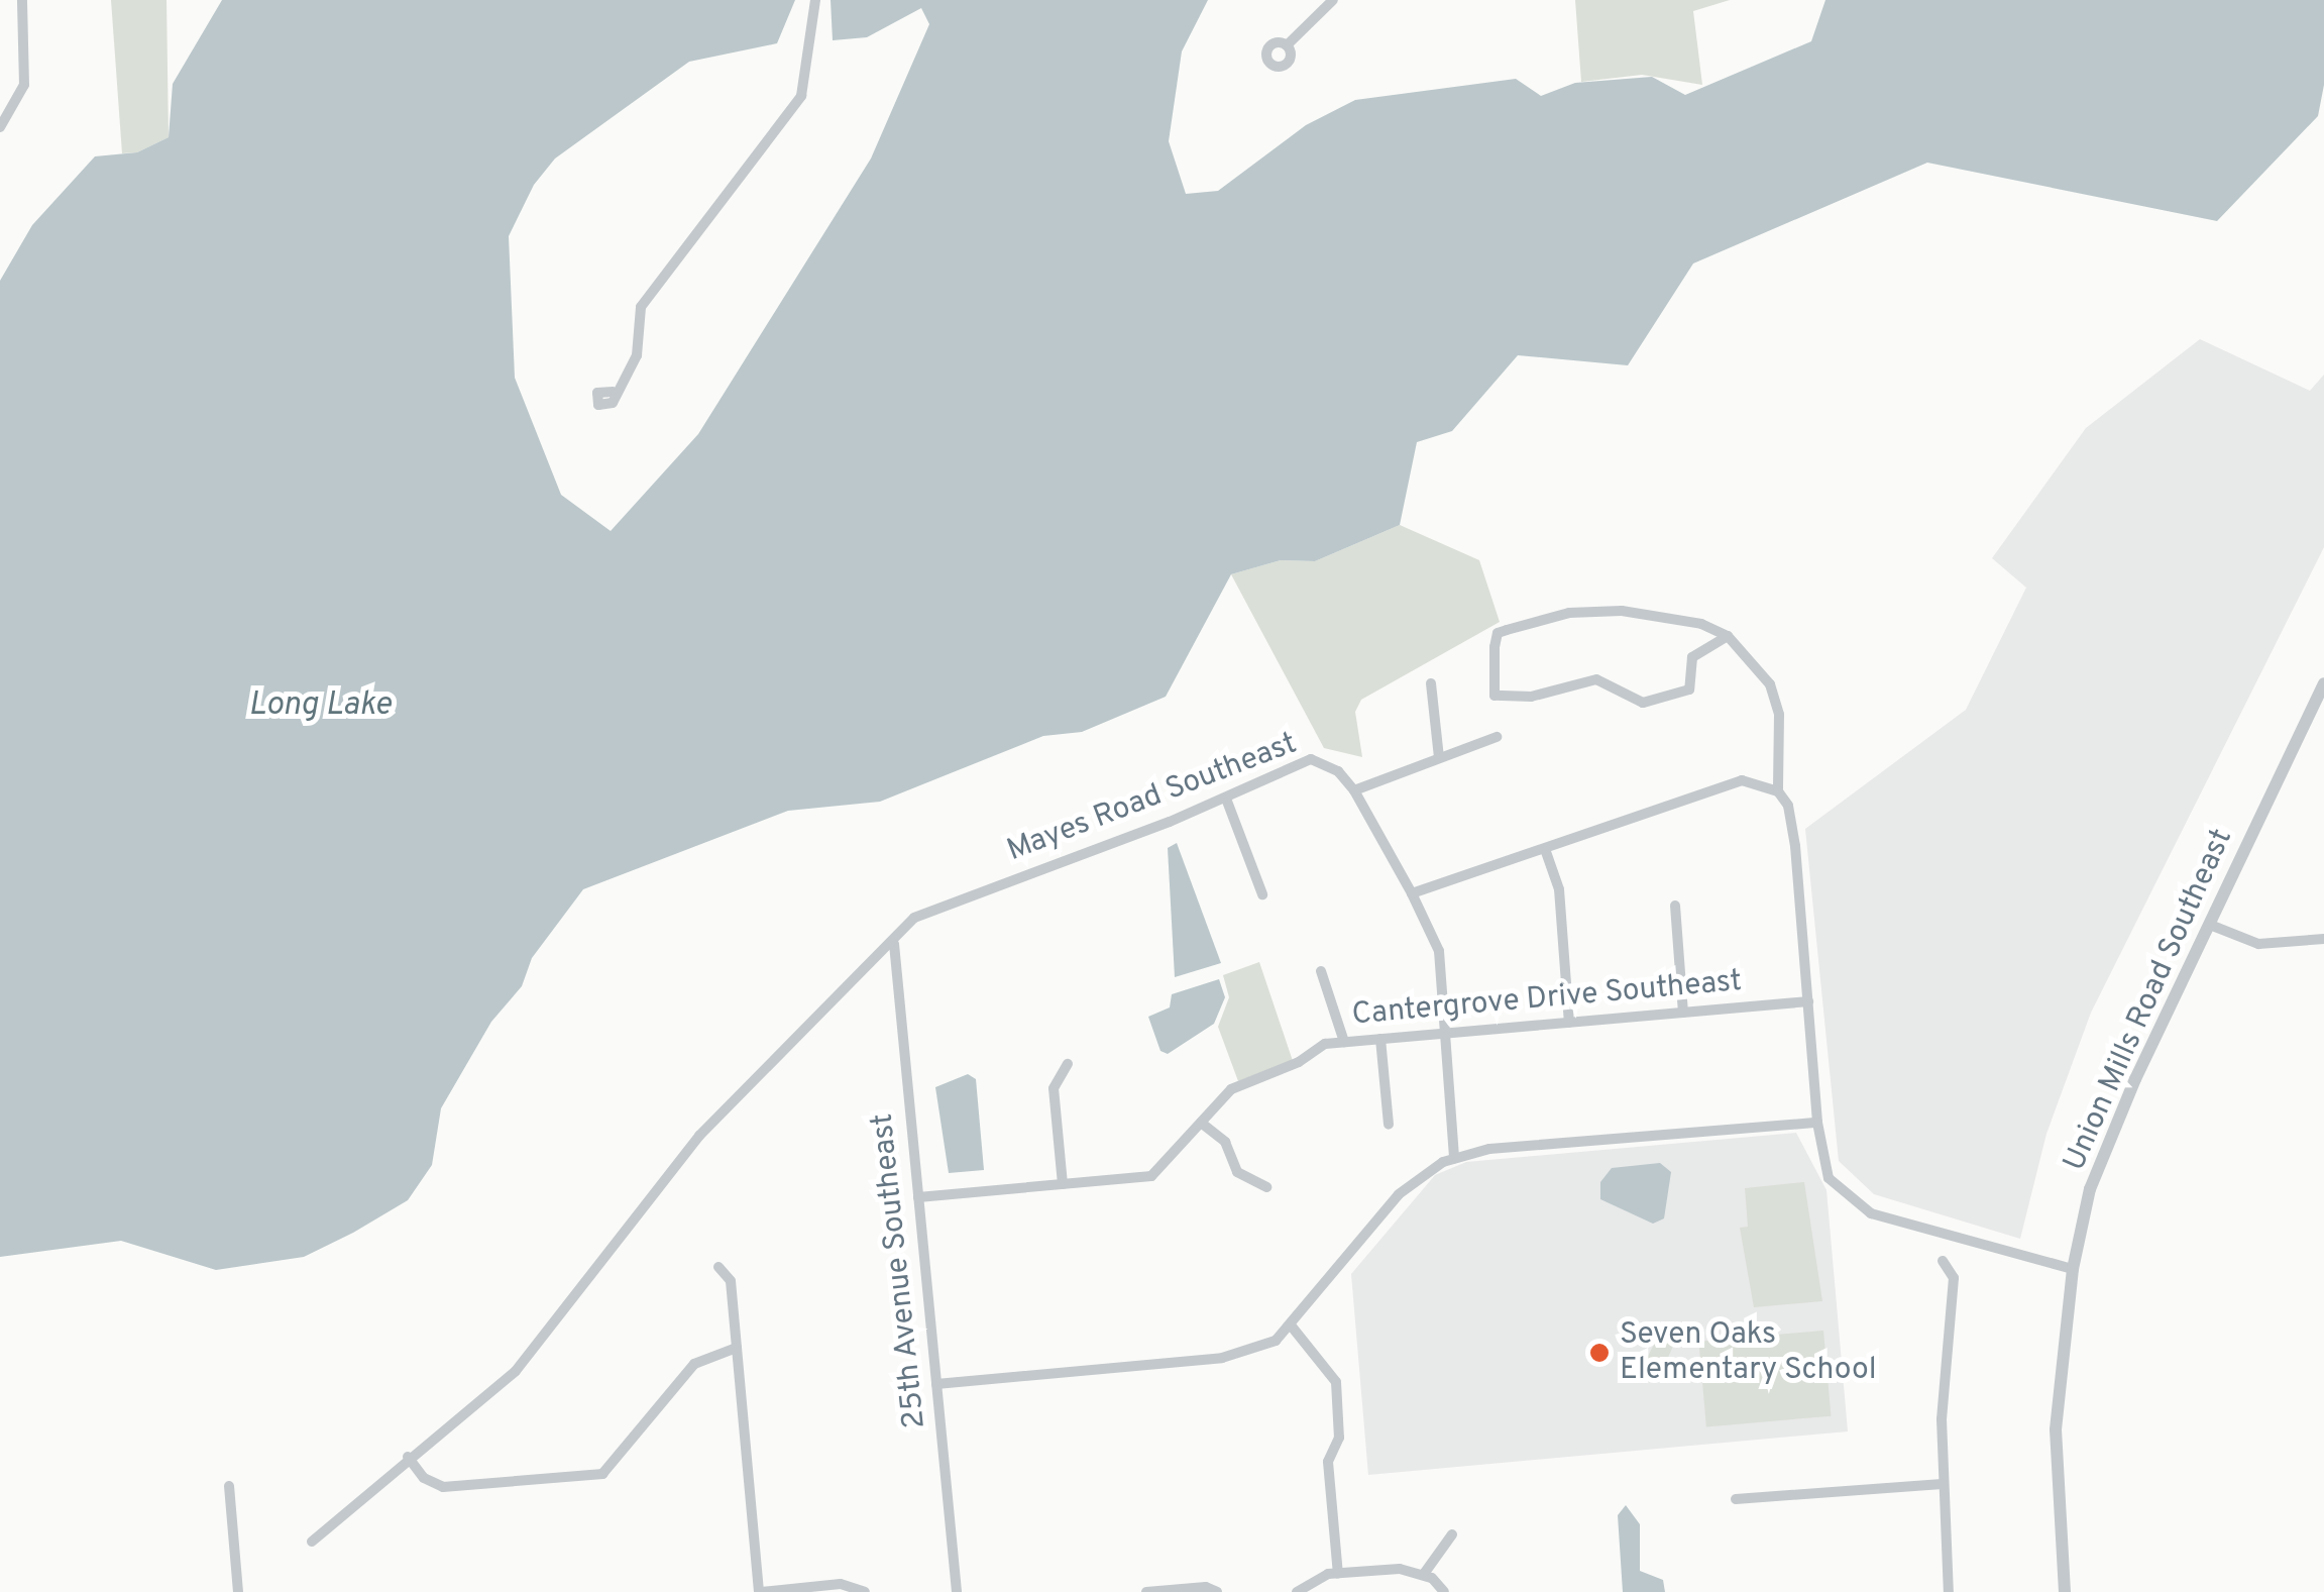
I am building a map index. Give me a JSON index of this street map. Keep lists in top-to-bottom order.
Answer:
{
  "streets": {
    "street": [
      "Mayes Road Southeast",
      "Cantergrove Drive Southeast",
      "Union Mills Road Southeast",
      "25th Avenue Southeast"
    ]
  },
  "crossings": [
    ["Mayes Road Southeast", "Cantergrove Drive Southeast"],
    ["Mayes Road Southeast", "25th Avenue Southeast"],
    ["Cantergrove Drive Southeast", "25th Avenue Southeast"]
  ],
  "water": ["Long Lake"],
  "places": ["Seven Oaks Elementary School"]
}
